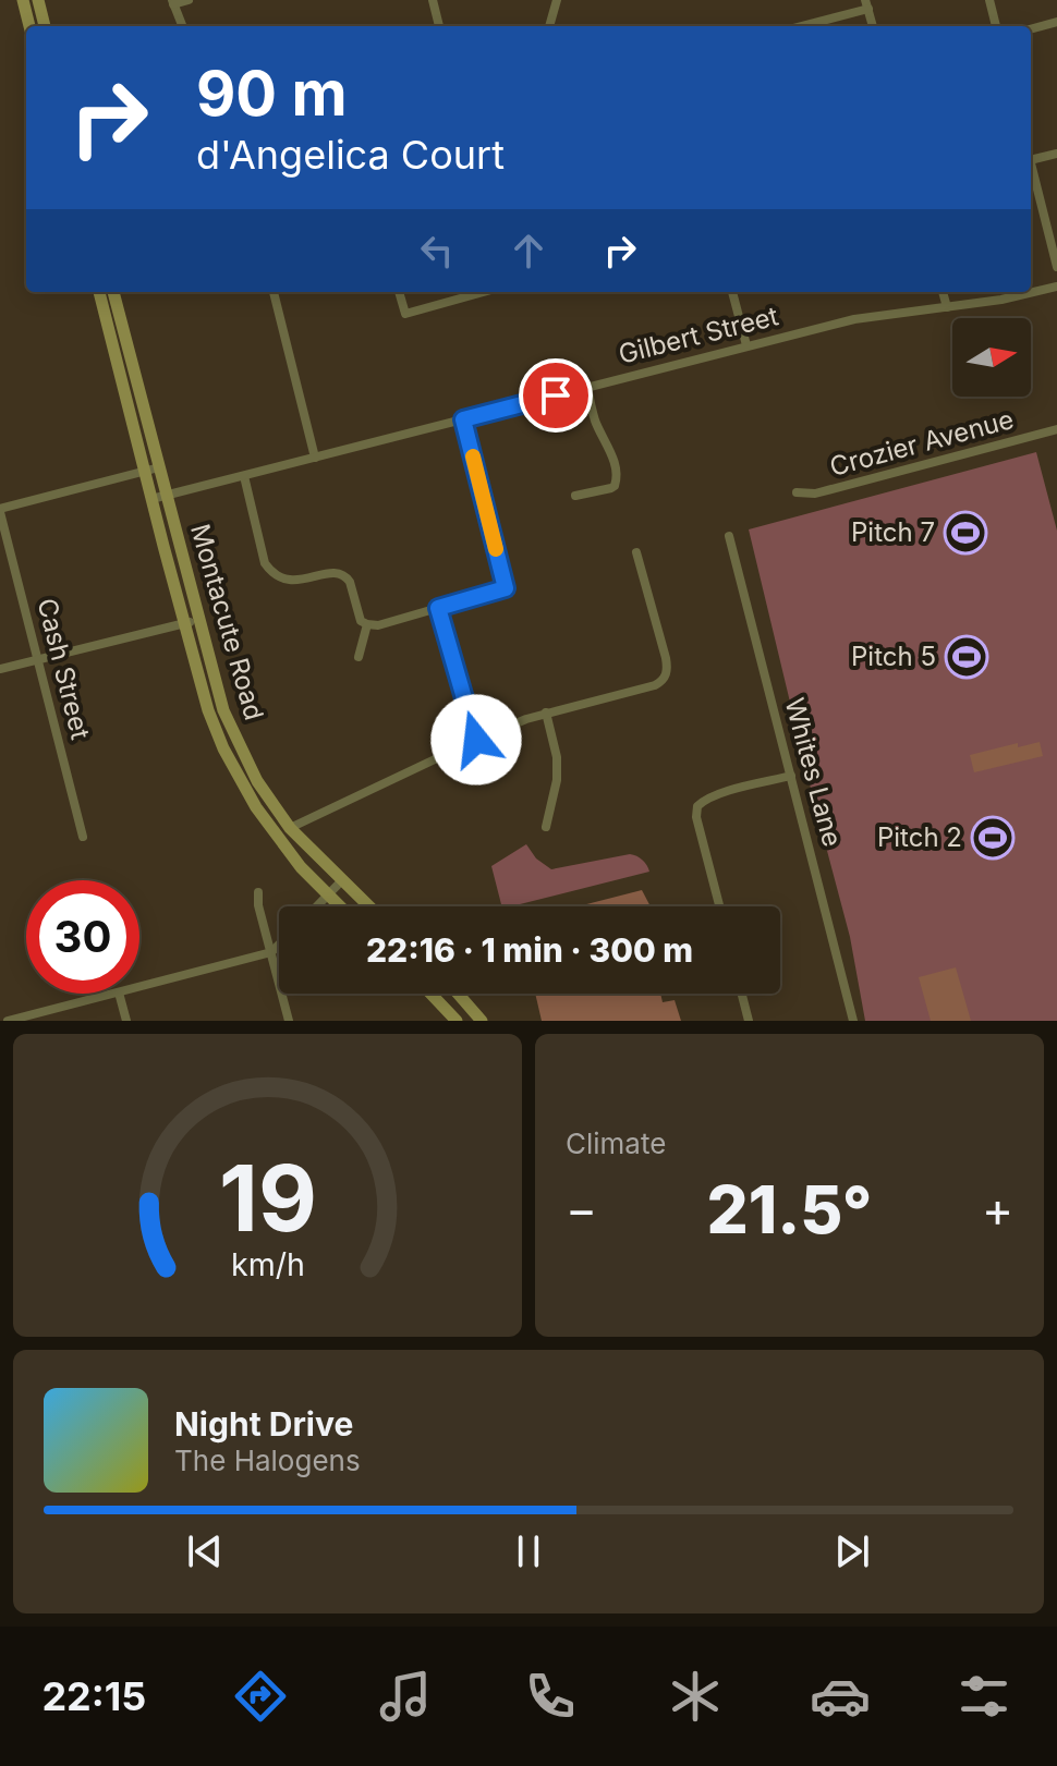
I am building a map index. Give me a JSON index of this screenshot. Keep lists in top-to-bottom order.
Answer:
{
  "streets": {
    "main road": ["Montacute Road"],
    "street": [
      "Gilbert Street",
      "Crozier Avenue",
      "Cash Street",
      "Whites Lane"
    ]
  },
  "crossings": [
    ["Gilbert Street", "Montacute Road"]
  ],
  "places": {
    "sports": ["Pitch 7", "Pitch 5", "Pitch 2"]
  },
  "north": "right",
  "page": {
    "turn": ["90 m", "d'Angelica Court"],
    "limit": "30",
    "trip": "22:16 · 1 min · 300 m",
    "tile": "Climate",
    "heat": ["−", "21.5°", "+"],
    "song": ["Night Drive", "The Halogens"],
    "tabs": "22:15",
    "gauge": ["19", "km/h"]
  }
}
